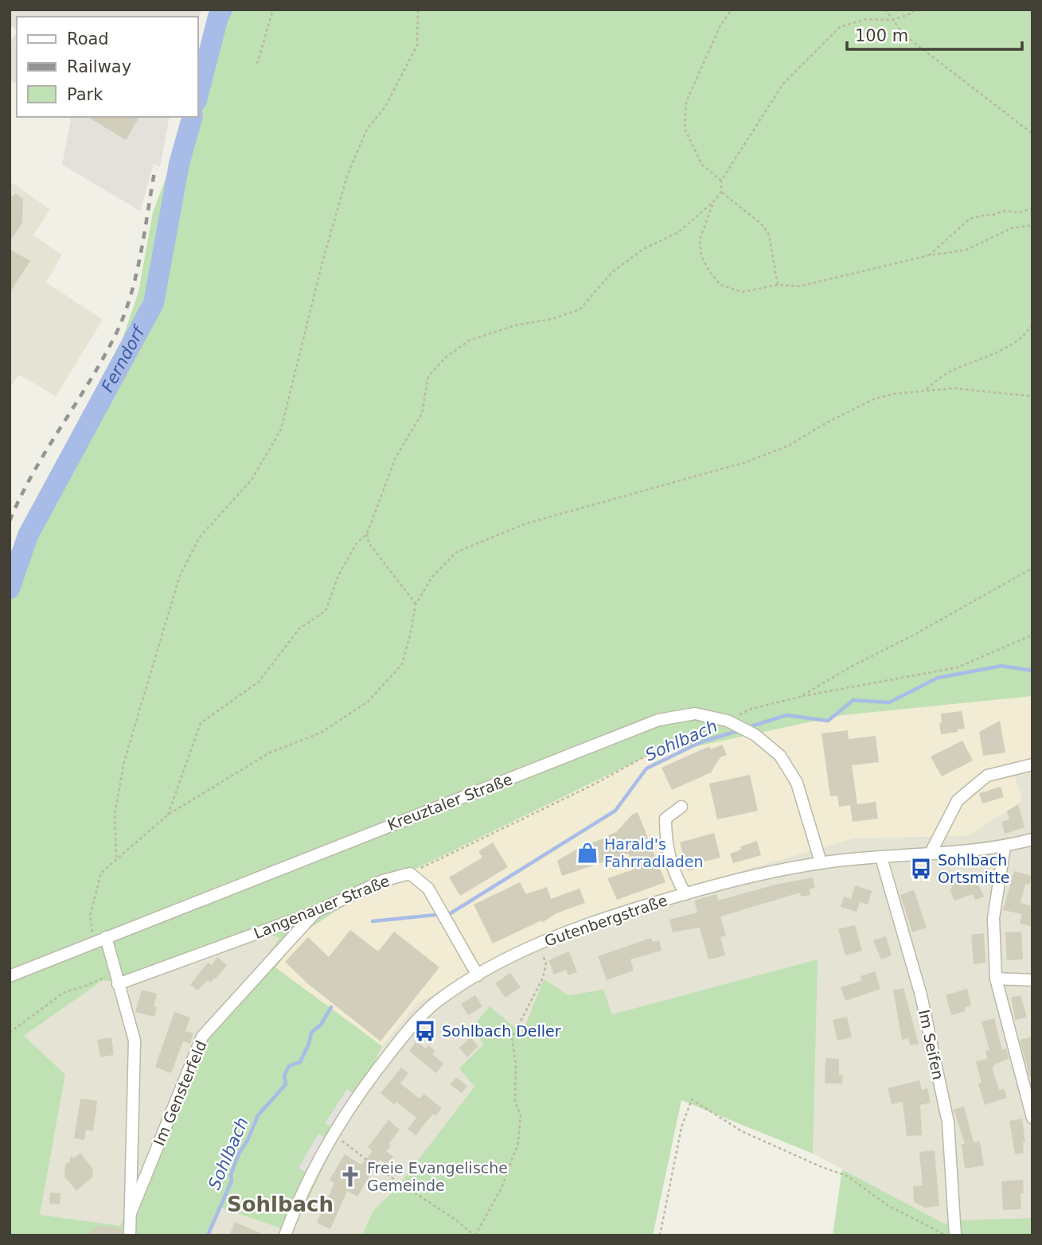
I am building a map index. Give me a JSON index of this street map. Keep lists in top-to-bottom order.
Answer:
{
  "streets": {
    "street": [
      "Kreuztaler Straße",
      "Langenauer Straße",
      "Gutenbergstraße",
      "Im Seifen",
      "Im Gensterfeld"
    ]
  },
  "crossings": [
    ["Kreuztaler Straße", "Gutenbergstraße"],
    ["Kreuztaler Straße", "Im Gensterfeld"],
    ["Langenauer Straße", "Gutenbergstraße"],
    ["Langenauer Straße", "Im Gensterfeld"],
    ["Gutenbergstraße", "Im Seifen"]
  ],
  "districts": ["Sohlbach"],
  "water": ["Ferndorf", "Sohlbach"],
  "places": {
    "shop": ["Harald's Fahrradladen"],
    "bus stop": ["Sohlbach Ortsmitte", "Sohlbach Deller"],
    "church": ["Freie Evangelische Gemeinde"]
  },
  "legend": ["Road", "Railway", "Park"],
  "scale_bar": "100 m"
}
